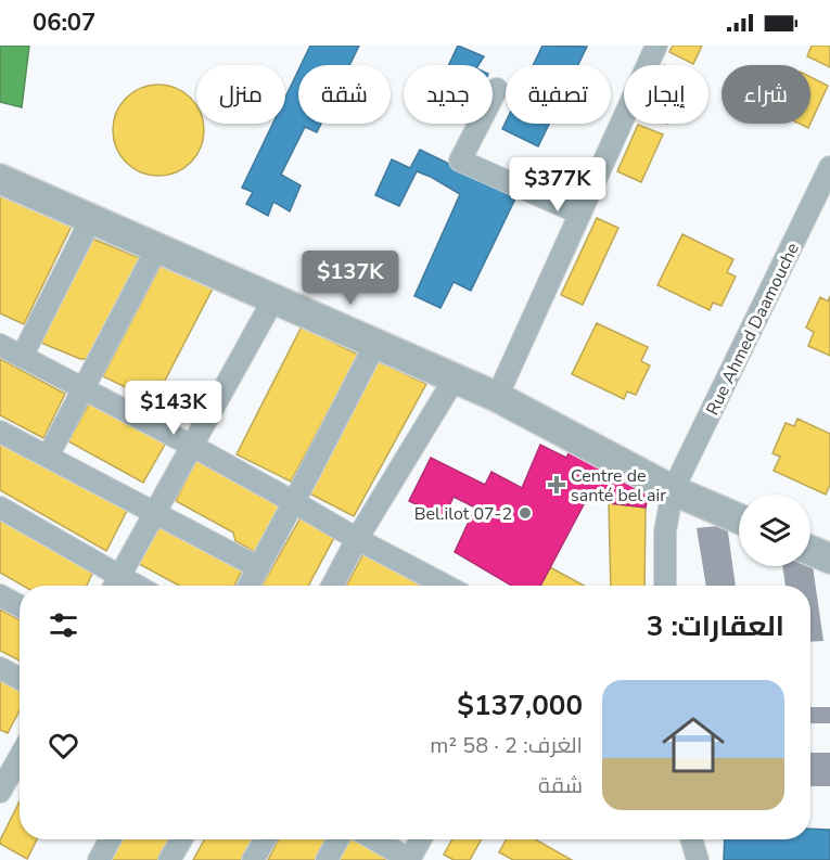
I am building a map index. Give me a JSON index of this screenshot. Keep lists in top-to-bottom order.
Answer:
{
  "streets": {
    "street": ["Rue Ahmed Daamouche"]
  },
  "places": {
    "health": ["Centre de santé bel air"],
    "other": ["Bel.ilot 07-2"]
  },
  "page": {
    "status": "06:07",
    "chip": [
      "شراء",
      "إيجار",
      "تصفية",
      "جديد",
      "شقة",
      "منزل"
    ],
    "price": ["$377K", "$137K", "$143K"],
    "heading": "العقارات: 3",
    "list": [
      {
        "name": "$137,000",
        "note": "الغرف: 2 · 58 m² · شقة"
      }
    ]
  }
}
